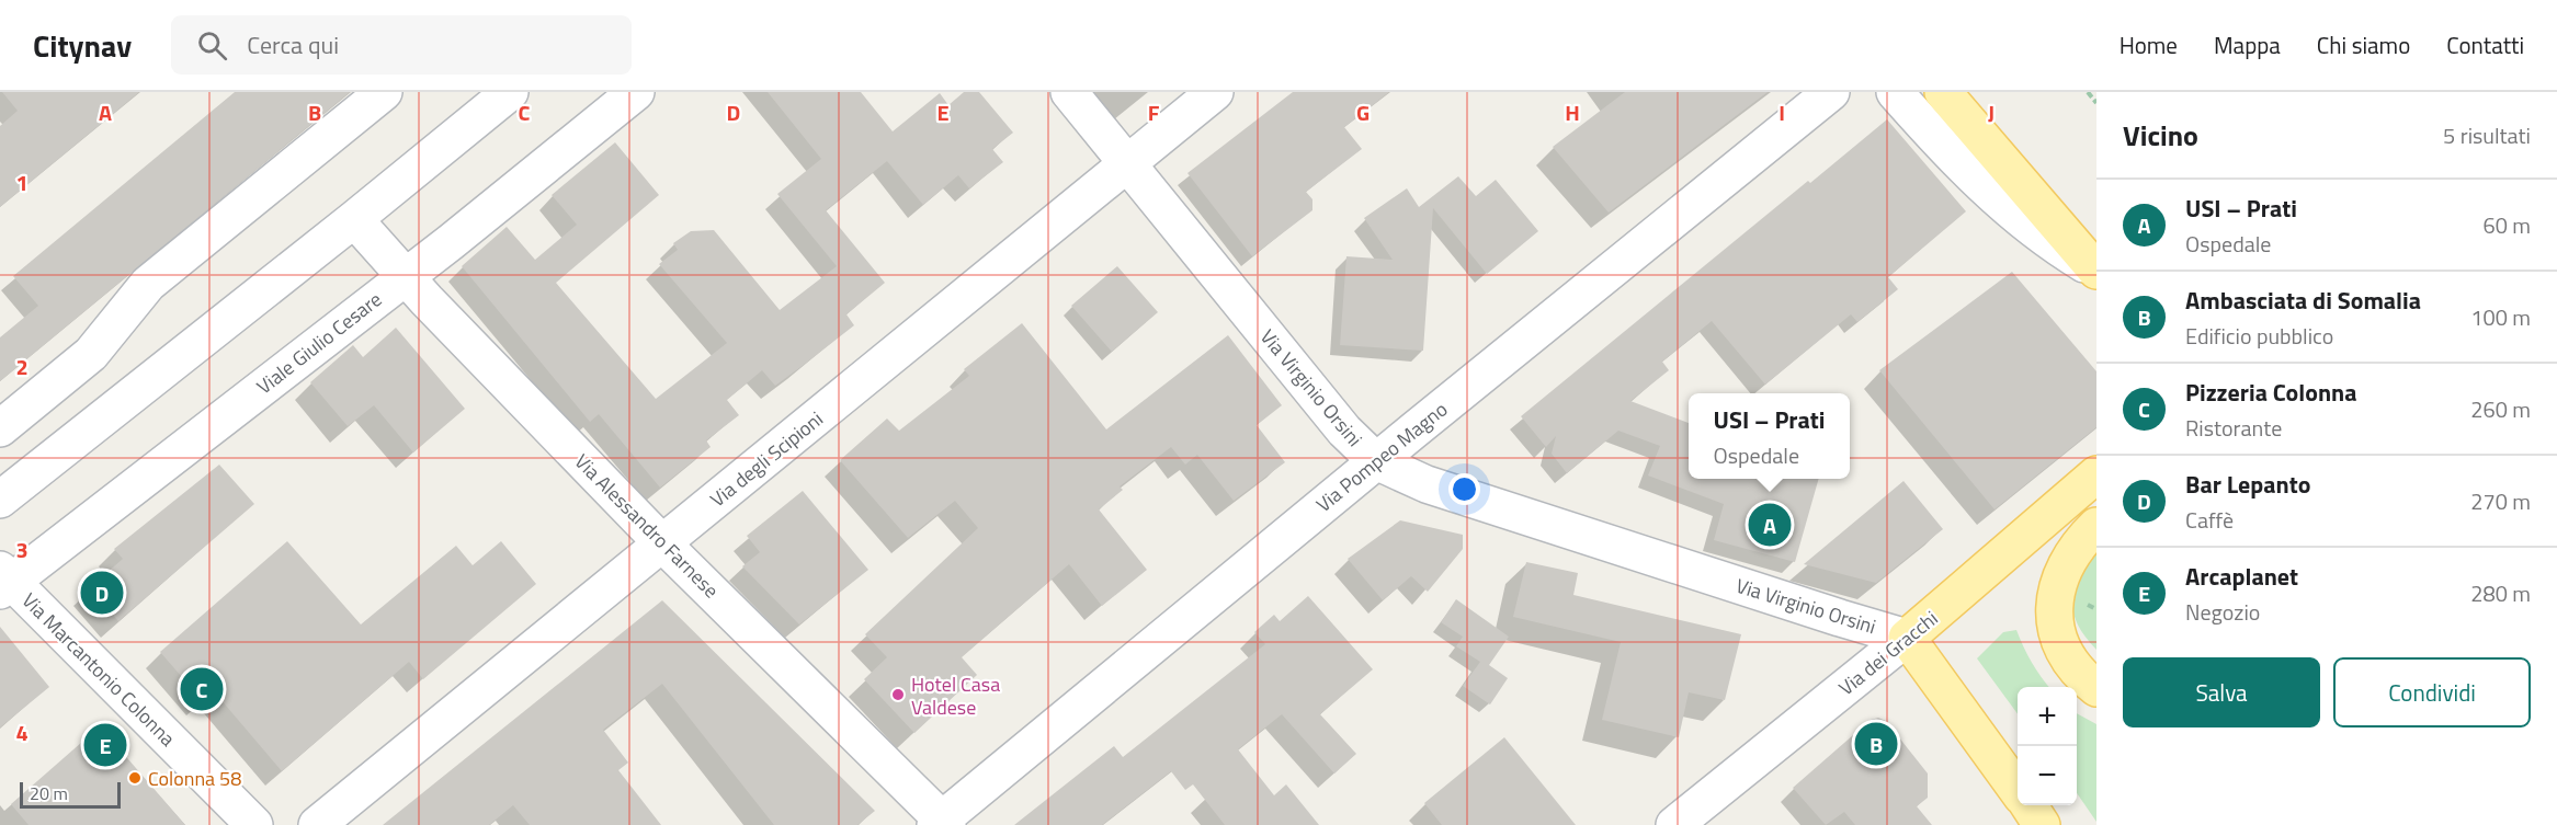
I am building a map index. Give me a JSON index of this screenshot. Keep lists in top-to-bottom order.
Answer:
{
  "streets": {
    "main road": ["Via dei Gracchi"],
    "street": [
      "Viale Giulio Cesare",
      "Via Virginio Orsini",
      "Via Pompeo Magno",
      "Via degli Scipioni",
      "Via Alessandro Farnese",
      "Via Marcantonio Colonna"
    ]
  },
  "crossings": [
    ["Viale Giulio Cesare", "Via Alessandro Farnese"],
    ["Viale Giulio Cesare", "Via Marcantonio Colonna"],
    ["Via Virginio Orsini", "Via Pompeo Magno"],
    ["Via Virginio Orsini", "Via degli Scipioni"],
    ["Via Virginio Orsini", "Via dei Gracchi"],
    ["Via Pompeo Magno", "Via Alessandro Farnese"],
    ["Via degli Scipioni", "Via Alessandro Farnese"]
  ],
  "places": ["Hotel Casa Valdese", "Colonna 58"],
  "scale_bar": "20 m",
  "page": {
    "header": "Citynav",
    "search": "Cerca qui",
    "nav": [
      "Home",
      "Mappa",
      "Chi siamo",
      "Contatti"
    ],
    "heading": ["Vicino", "5 risultati"],
    "list": [
      {
        "mark": "A",
        "name": "USI – Prati",
        "note": "Ospedale",
        "value": "60 m"
      },
      {
        "mark": "B",
        "name": "Ambasciata di Somalia",
        "note": "Edificio pubblico",
        "value": "100 m"
      },
      {
        "mark": "C",
        "name": "Pizzeria Colonna",
        "note": "Ristorante",
        "value": "260 m"
      },
      {
        "mark": "D",
        "name": "Bar Lepanto",
        "note": "Caffè",
        "value": "270 m"
      },
      {
        "mark": "E",
        "name": "Arcaplanet",
        "note": "Negozio",
        "value": "280 m"
      }
    ],
    "popup": ["USI – Prati", "Ospedale"],
    "pins": [
      "A",
      "D",
      "C",
      "B",
      "E"
    ],
    "buttons": ["Salva", "Condividi"],
    "map_buttons": ["+", "−"],
    "scale": "20 m"
  },
  "grid": {
    "columns": [
      "A",
      "B",
      "C",
      "D",
      "E",
      "F",
      "G",
      "H",
      "I",
      "J"
    ],
    "rows": [
      "1",
      "2",
      "3",
      "4"
    ]
  }
}
